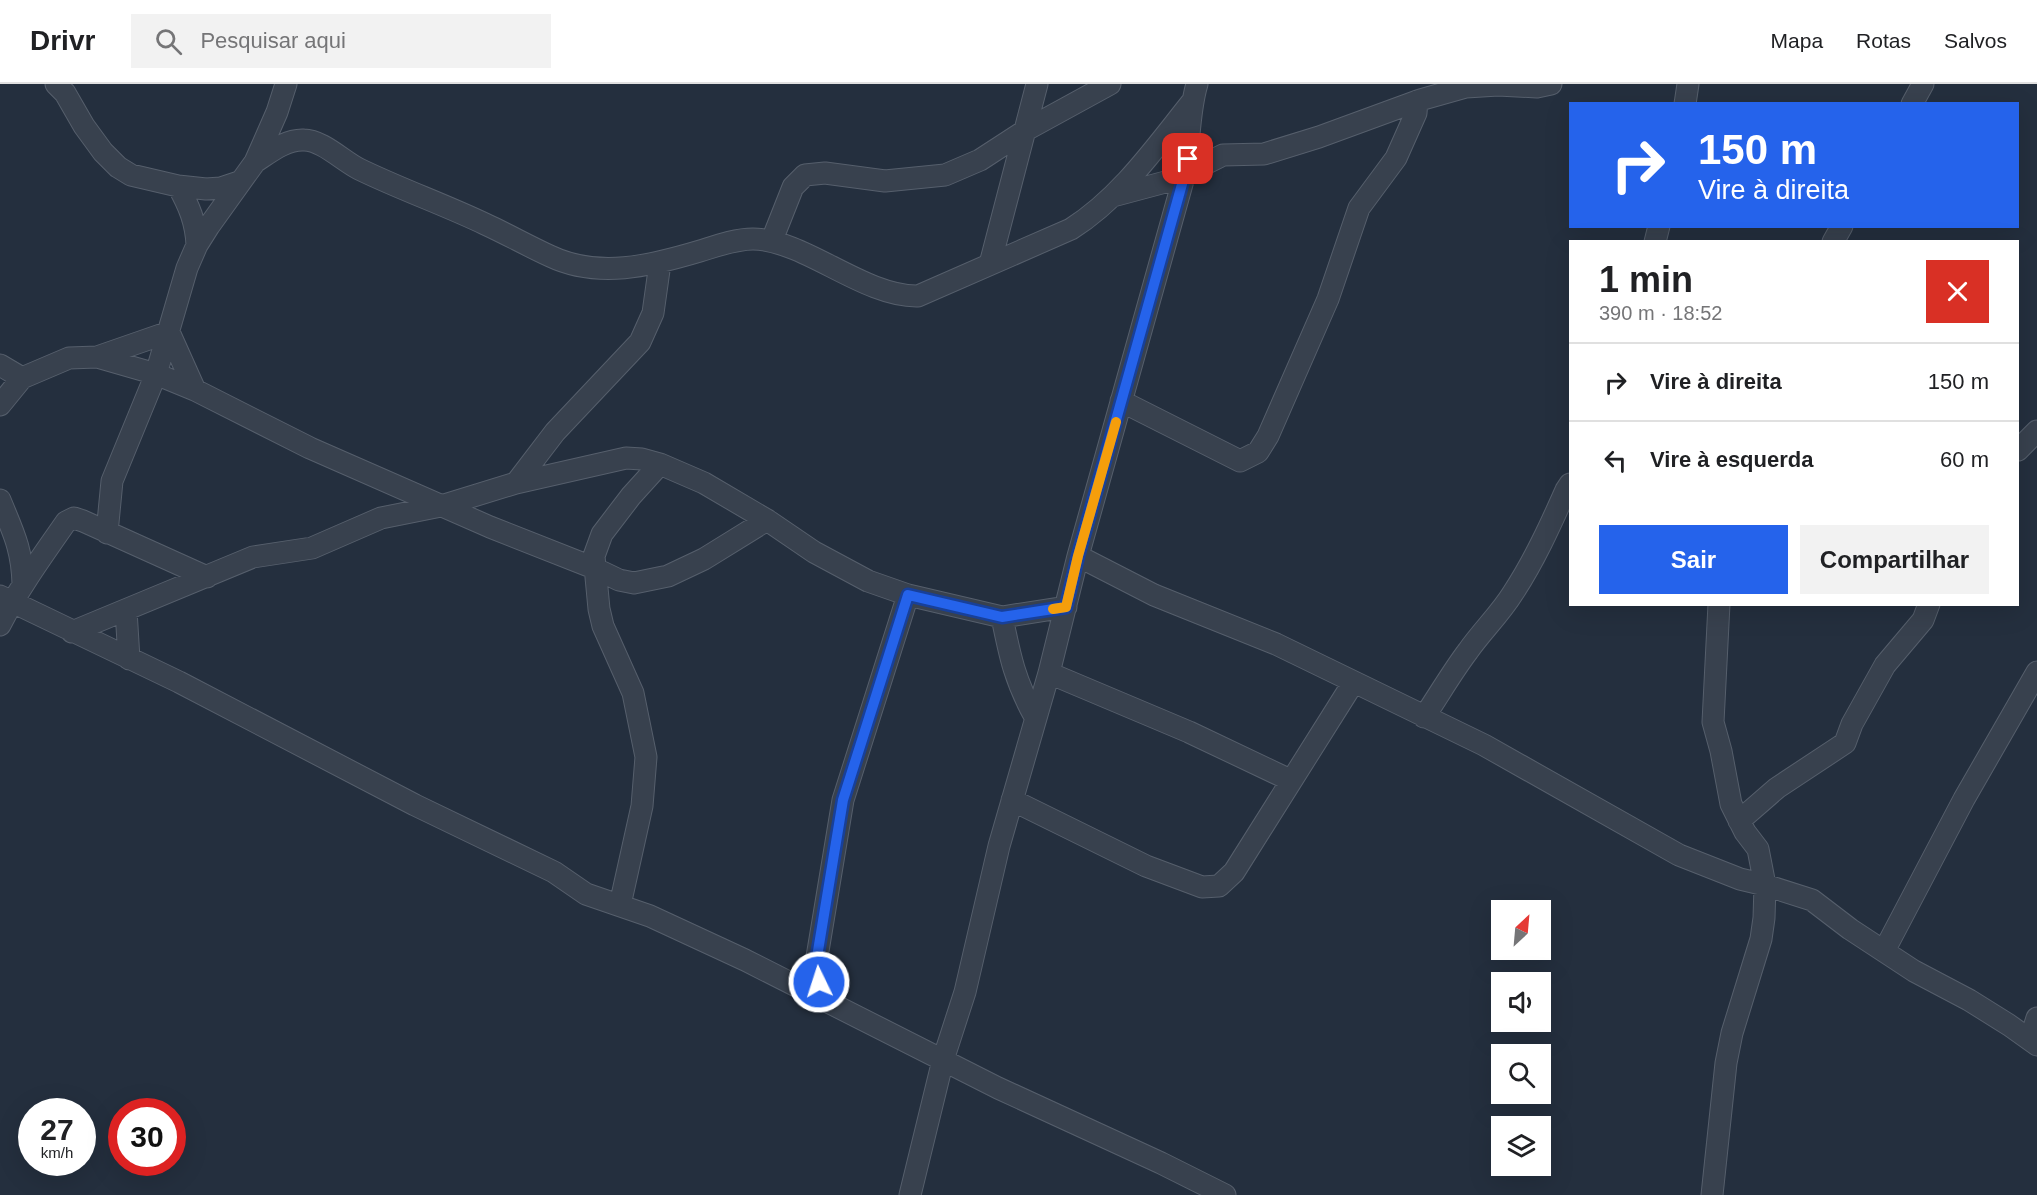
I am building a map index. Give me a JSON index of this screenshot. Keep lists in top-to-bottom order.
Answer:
{
  "north": "top right",
  "page": {
    "header": "Drivr",
    "search": "Pesquisar aqui",
    "nav": ["Mapa", "Rotas", "Salvos"],
    "turn": ["150 m", "Vire à direita"],
    "heading": ["1 min", "390 m · 18:52"],
    "list": [
      {
        "name": "Vire à direita",
        "value": "150 m"
      },
      {
        "name": "Vire à esquerda",
        "value": "60 m"
      }
    ],
    "buttons": ["Sair", "Compartilhar"],
    "speed": "27 km/h",
    "limit": "30"
  }
}
